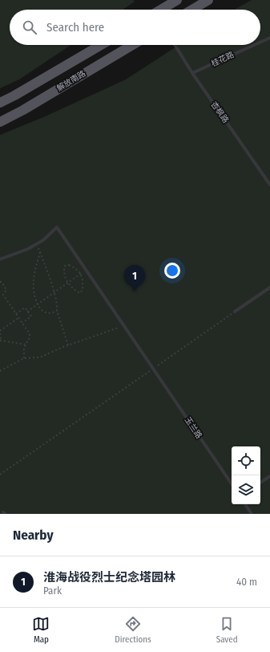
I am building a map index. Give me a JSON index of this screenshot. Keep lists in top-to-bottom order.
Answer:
{
  "streets": {
    "main road": ["解放南路"],
    "lane": ["桂花路", "杏枫路", "玉兰路"]
  },
  "crossings": [
    ["桂花路", "杏枫路"]
  ],
  "page": {
    "search": "Search here",
    "pins": "1",
    "heading": "Nearby",
    "list": [
      {
        "mark": "1",
        "name": "淮海战役烈士纪念塔园林",
        "note": "Park",
        "value": "40 m"
      }
    ],
    "nav": ["Map", "Directions", "Saved"]
  }
}
